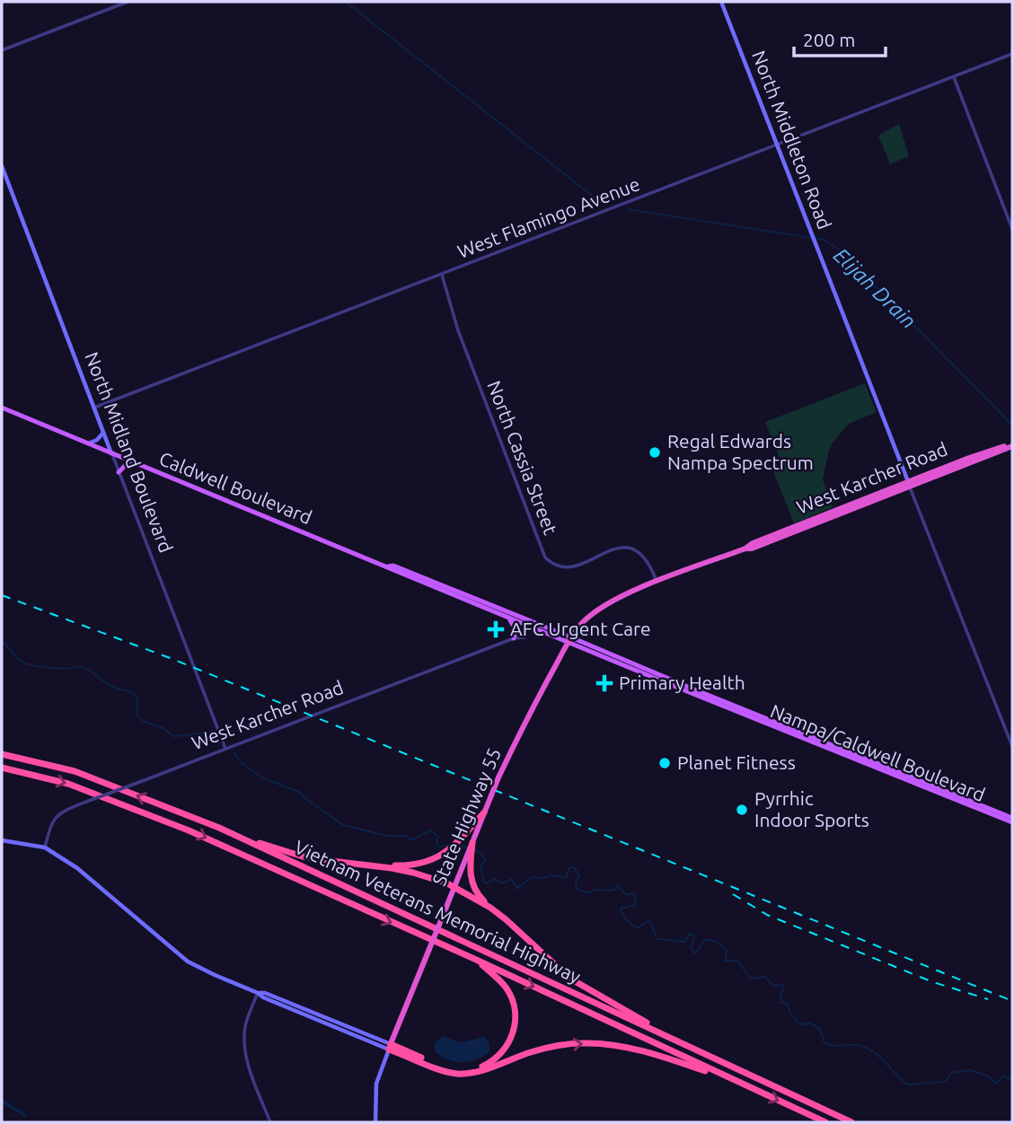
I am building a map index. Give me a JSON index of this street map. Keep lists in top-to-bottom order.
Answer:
{
  "streets": {
    "highway": ["West Karcher Road", "State Highway 55", "Vietnam Veterans Memorial Highway"],
    "main road": [
      "North Middleton Road",
      "North Midland Boulevard",
      "Caldwell Boulevard",
      "Nampa/Caldwell Boulevard"
    ],
    "street": ["West Flamingo Avenue", "North Cassia Street"]
  },
  "crossings": [
    ["North Middleton Road", "West Flamingo Avenue"],
    ["North Middleton Road", "West Karcher Road"],
    ["West Flamingo Avenue", "North Midland Boulevard"],
    ["West Flamingo Avenue", "North Cassia Street"],
    ["North Midland Boulevard", "West Karcher Road"],
    ["North Midland Boulevard", "Caldwell Boulevard"],
    ["North Cassia Street", "West Karcher Road"],
    ["West Karcher Road", "Caldwell Boulevard"],
    ["West Karcher Road", "State Highway 55"],
    ["Caldwell Boulevard", "Nampa/Caldwell Boulevard"],
    ["Caldwell Boulevard", "State Highway 55"]
  ],
  "water": ["Elijah Drain"],
  "places": {
    "other": ["Regal Edwards Nampa Spectrum", "Planet Fitness", "Pyrrhic Indoor Sports"],
    "health": ["AFC Urgent Care", "Primary Health"]
  },
  "scale_bar": "200 m"
}
